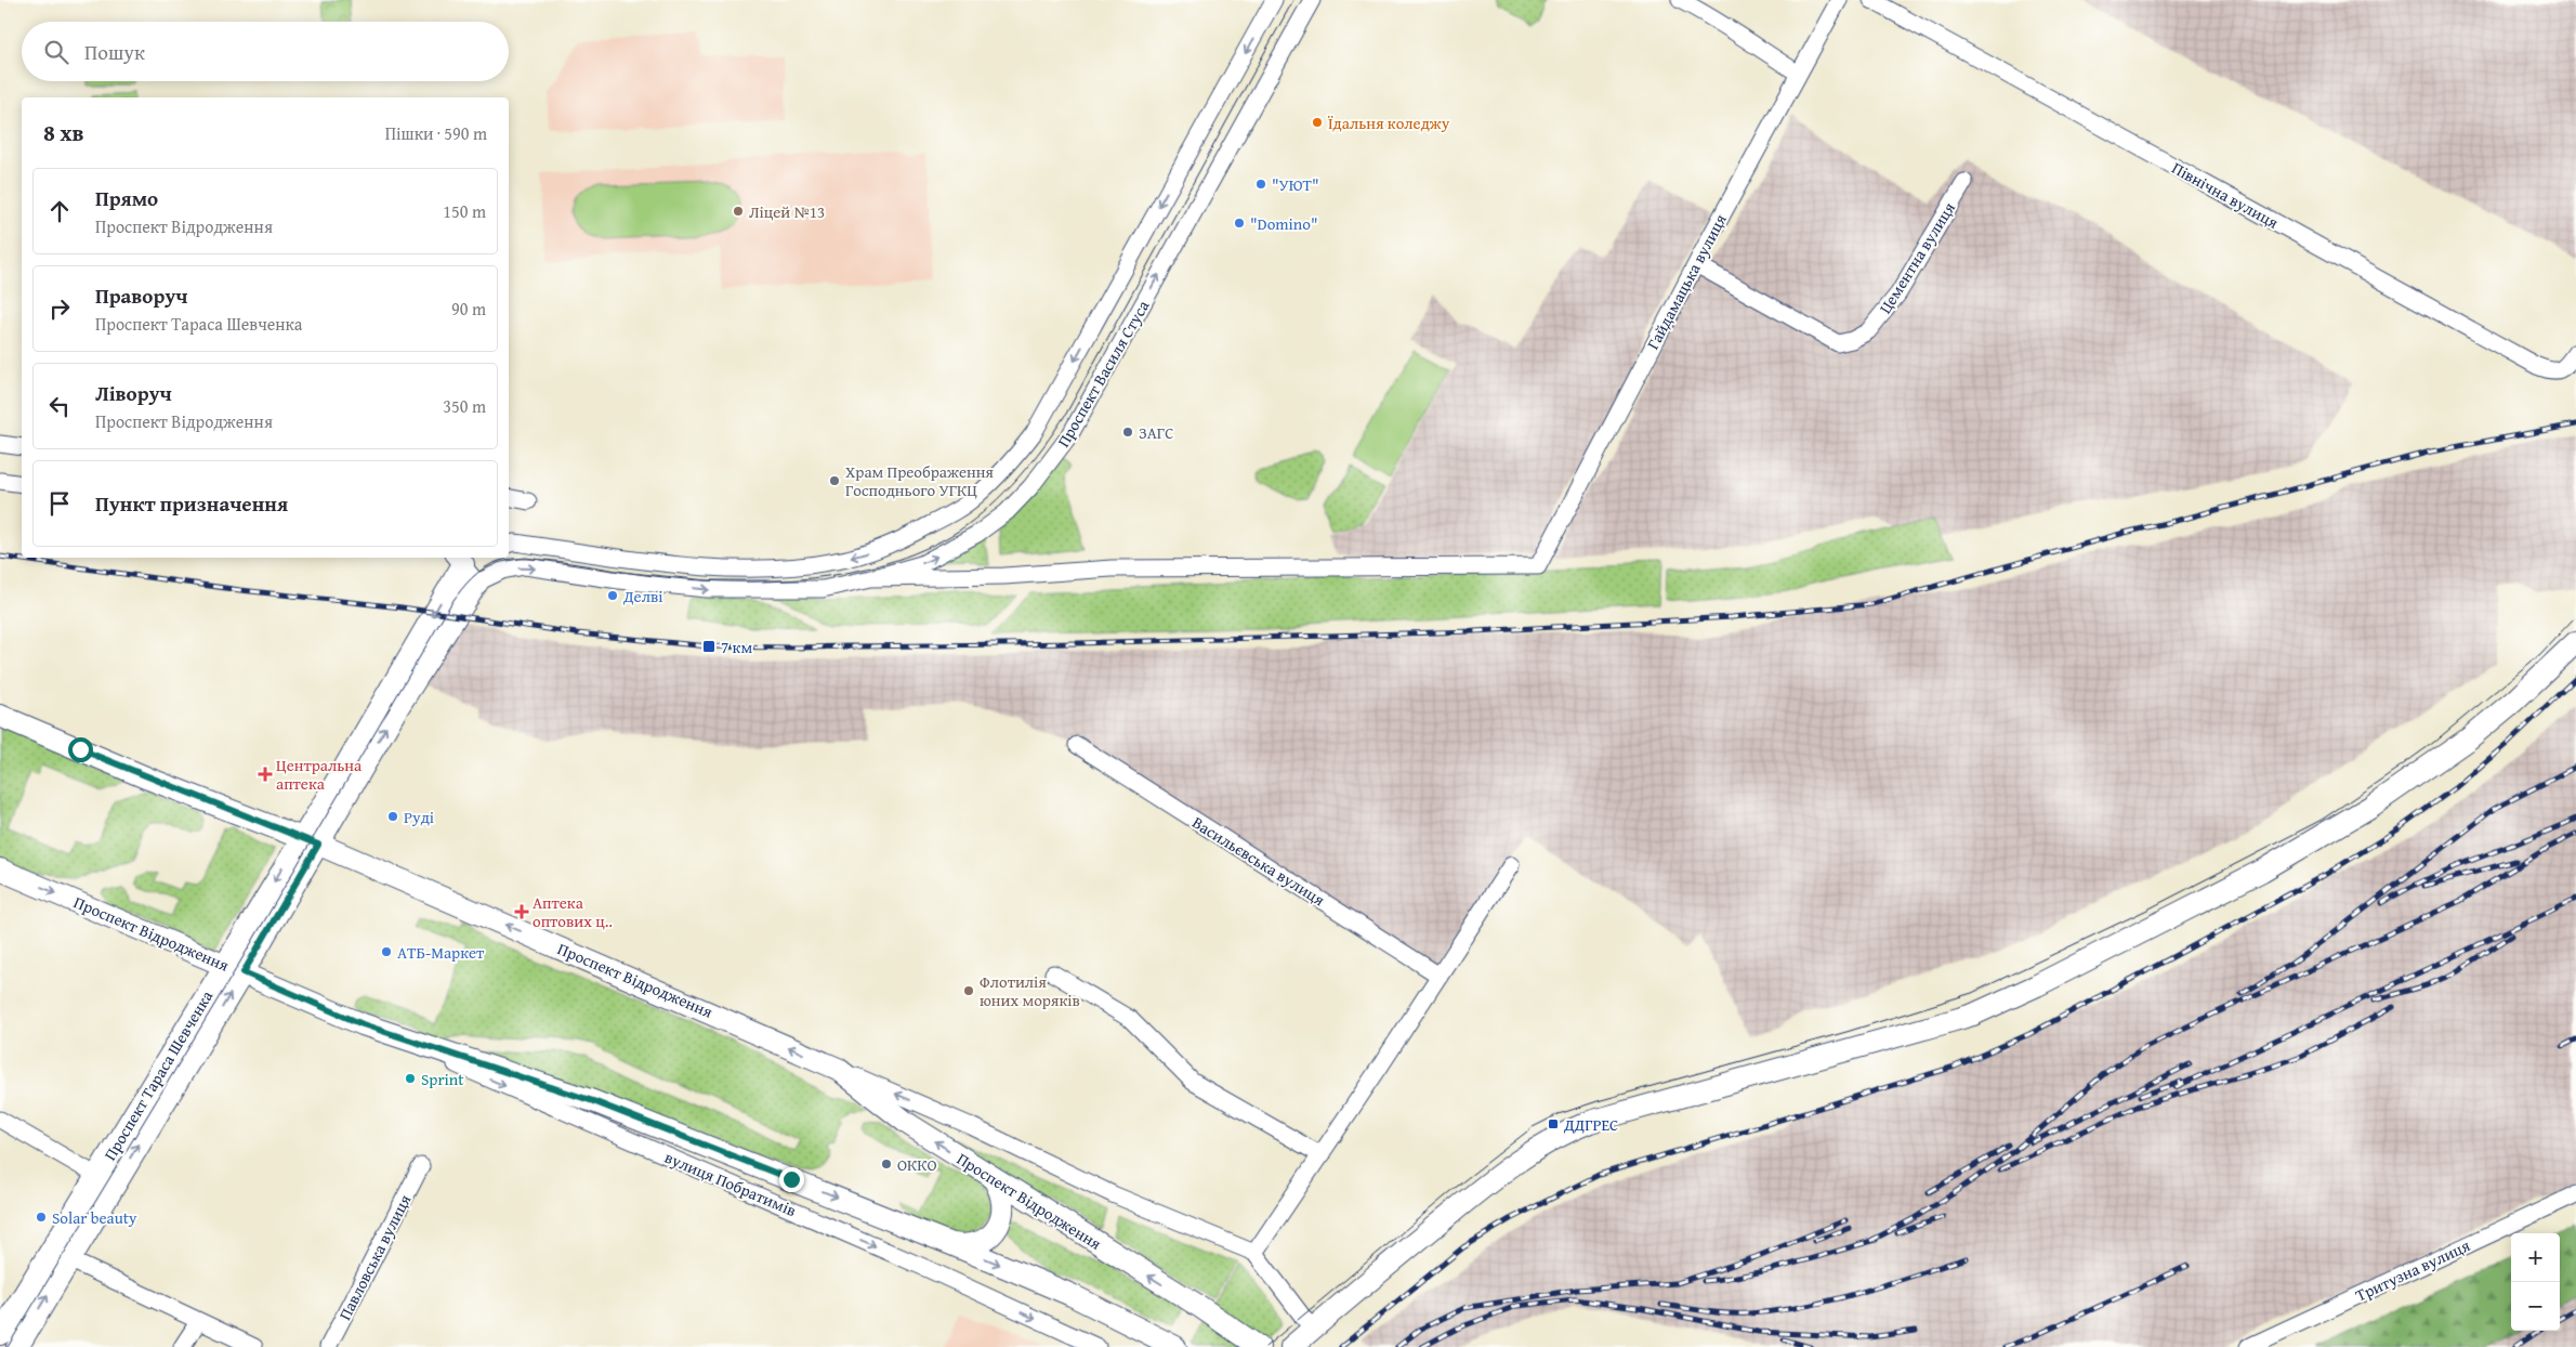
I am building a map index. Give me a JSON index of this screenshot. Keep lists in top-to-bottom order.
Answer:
{
  "streets": {
    "main road": ["Проспект Відродження", "Проспект Тараса Шевченка"],
    "street": [
      "Північна вулиця",
      "Цементна вулиця",
      "Гайдамацька вулиця",
      "Проспект Василя Стуса",
      "Васильєвська вулиця",
      "вулиця Побратимів",
      "Павловська вулиця",
      "Тритузна вулиця"
    ]
  },
  "crossings": [
    ["Цементна вулиця", "Гайдамацька вулиця"],
    ["Гайдамацька вулиця", "Проспект Василя Стуса"],
    ["Проспект Василя Стуса", "Проспект Тараса Шевченка"],
    ["Проспект Відродження", "Проспект Тараса Шевченка"],
    ["Проспект Відродження", "вулиця Побратимів"]
  ],
  "one_way": ["вулиця Побратимів"],
  "places": {
    "other": [
      "Їдальня коледжу",
      "\"УЮТ\"",
      "Ліцей №13",
      "\"Domino\"",
      "ЗАГС",
      "Храм Преображення Господнього УГКЦ",
      "Делві",
      "Рудi",
      "АТБ-Маркет",
      "Флотилія юних моряків",
      "Sprint",
      "ОККО",
      "Solar beauty"
    ],
    "transit": ["7 км", "ДДГРЕС"],
    "health": ["Центральна аптека", "Аптека оптових ц‥"]
  },
  "page": {
    "search": "Пошук",
    "heading": ["8 хв", "Пішки · 590 m"],
    "list": [
      ["Прямо", "Проспект Відродження", "150 m"],
      ["Праворуч", "Проспект Тараса Шевченка", "90 m"],
      ["Ліворуч", "Проспект Відродження", "350 m"],
      "Пункт призначення"
    ],
    "map_buttons": ["+", "−"]
  }
}
